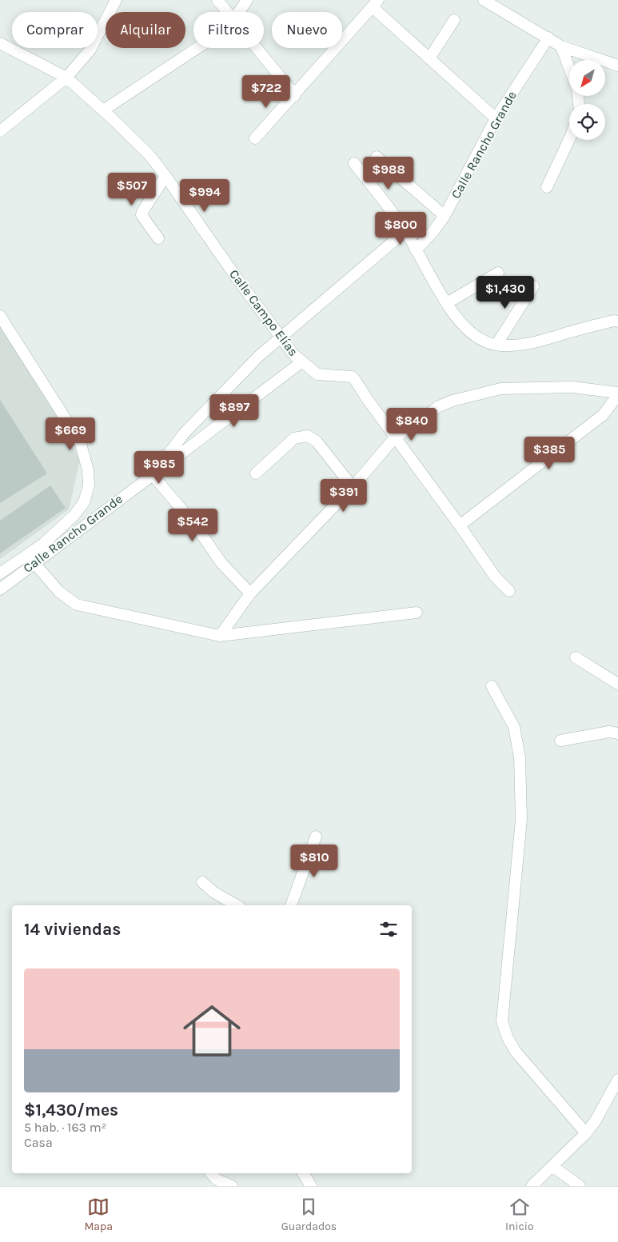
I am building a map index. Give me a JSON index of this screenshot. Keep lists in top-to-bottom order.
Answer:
{
  "streets": {
    "street": ["Calle Rancho Grande", "Calle Campo Elías"]
  },
  "crossings": [
    ["Calle Rancho Grande", "Calle Campo Elías"]
  ],
  "north": "bottom left",
  "page": {
    "chip": [
      "Comprar",
      "Alquilar",
      "Filtros",
      "Nuevo"
    ],
    "price": [
      "$722",
      "$988",
      "$507",
      "$994",
      "$800",
      "$1,430",
      "$897",
      "$840",
      "$669",
      "$385",
      "$985",
      "$391",
      "$542",
      "$810"
    ],
    "heading": "14 viviendas",
    "list": [
      {
        "name": "$1,430/mes",
        "note": "5 hab. · 163 m² · Casa"
      }
    ],
    "tabs": ["Mapa", "Guardados", "Inicio"]
  }
}
